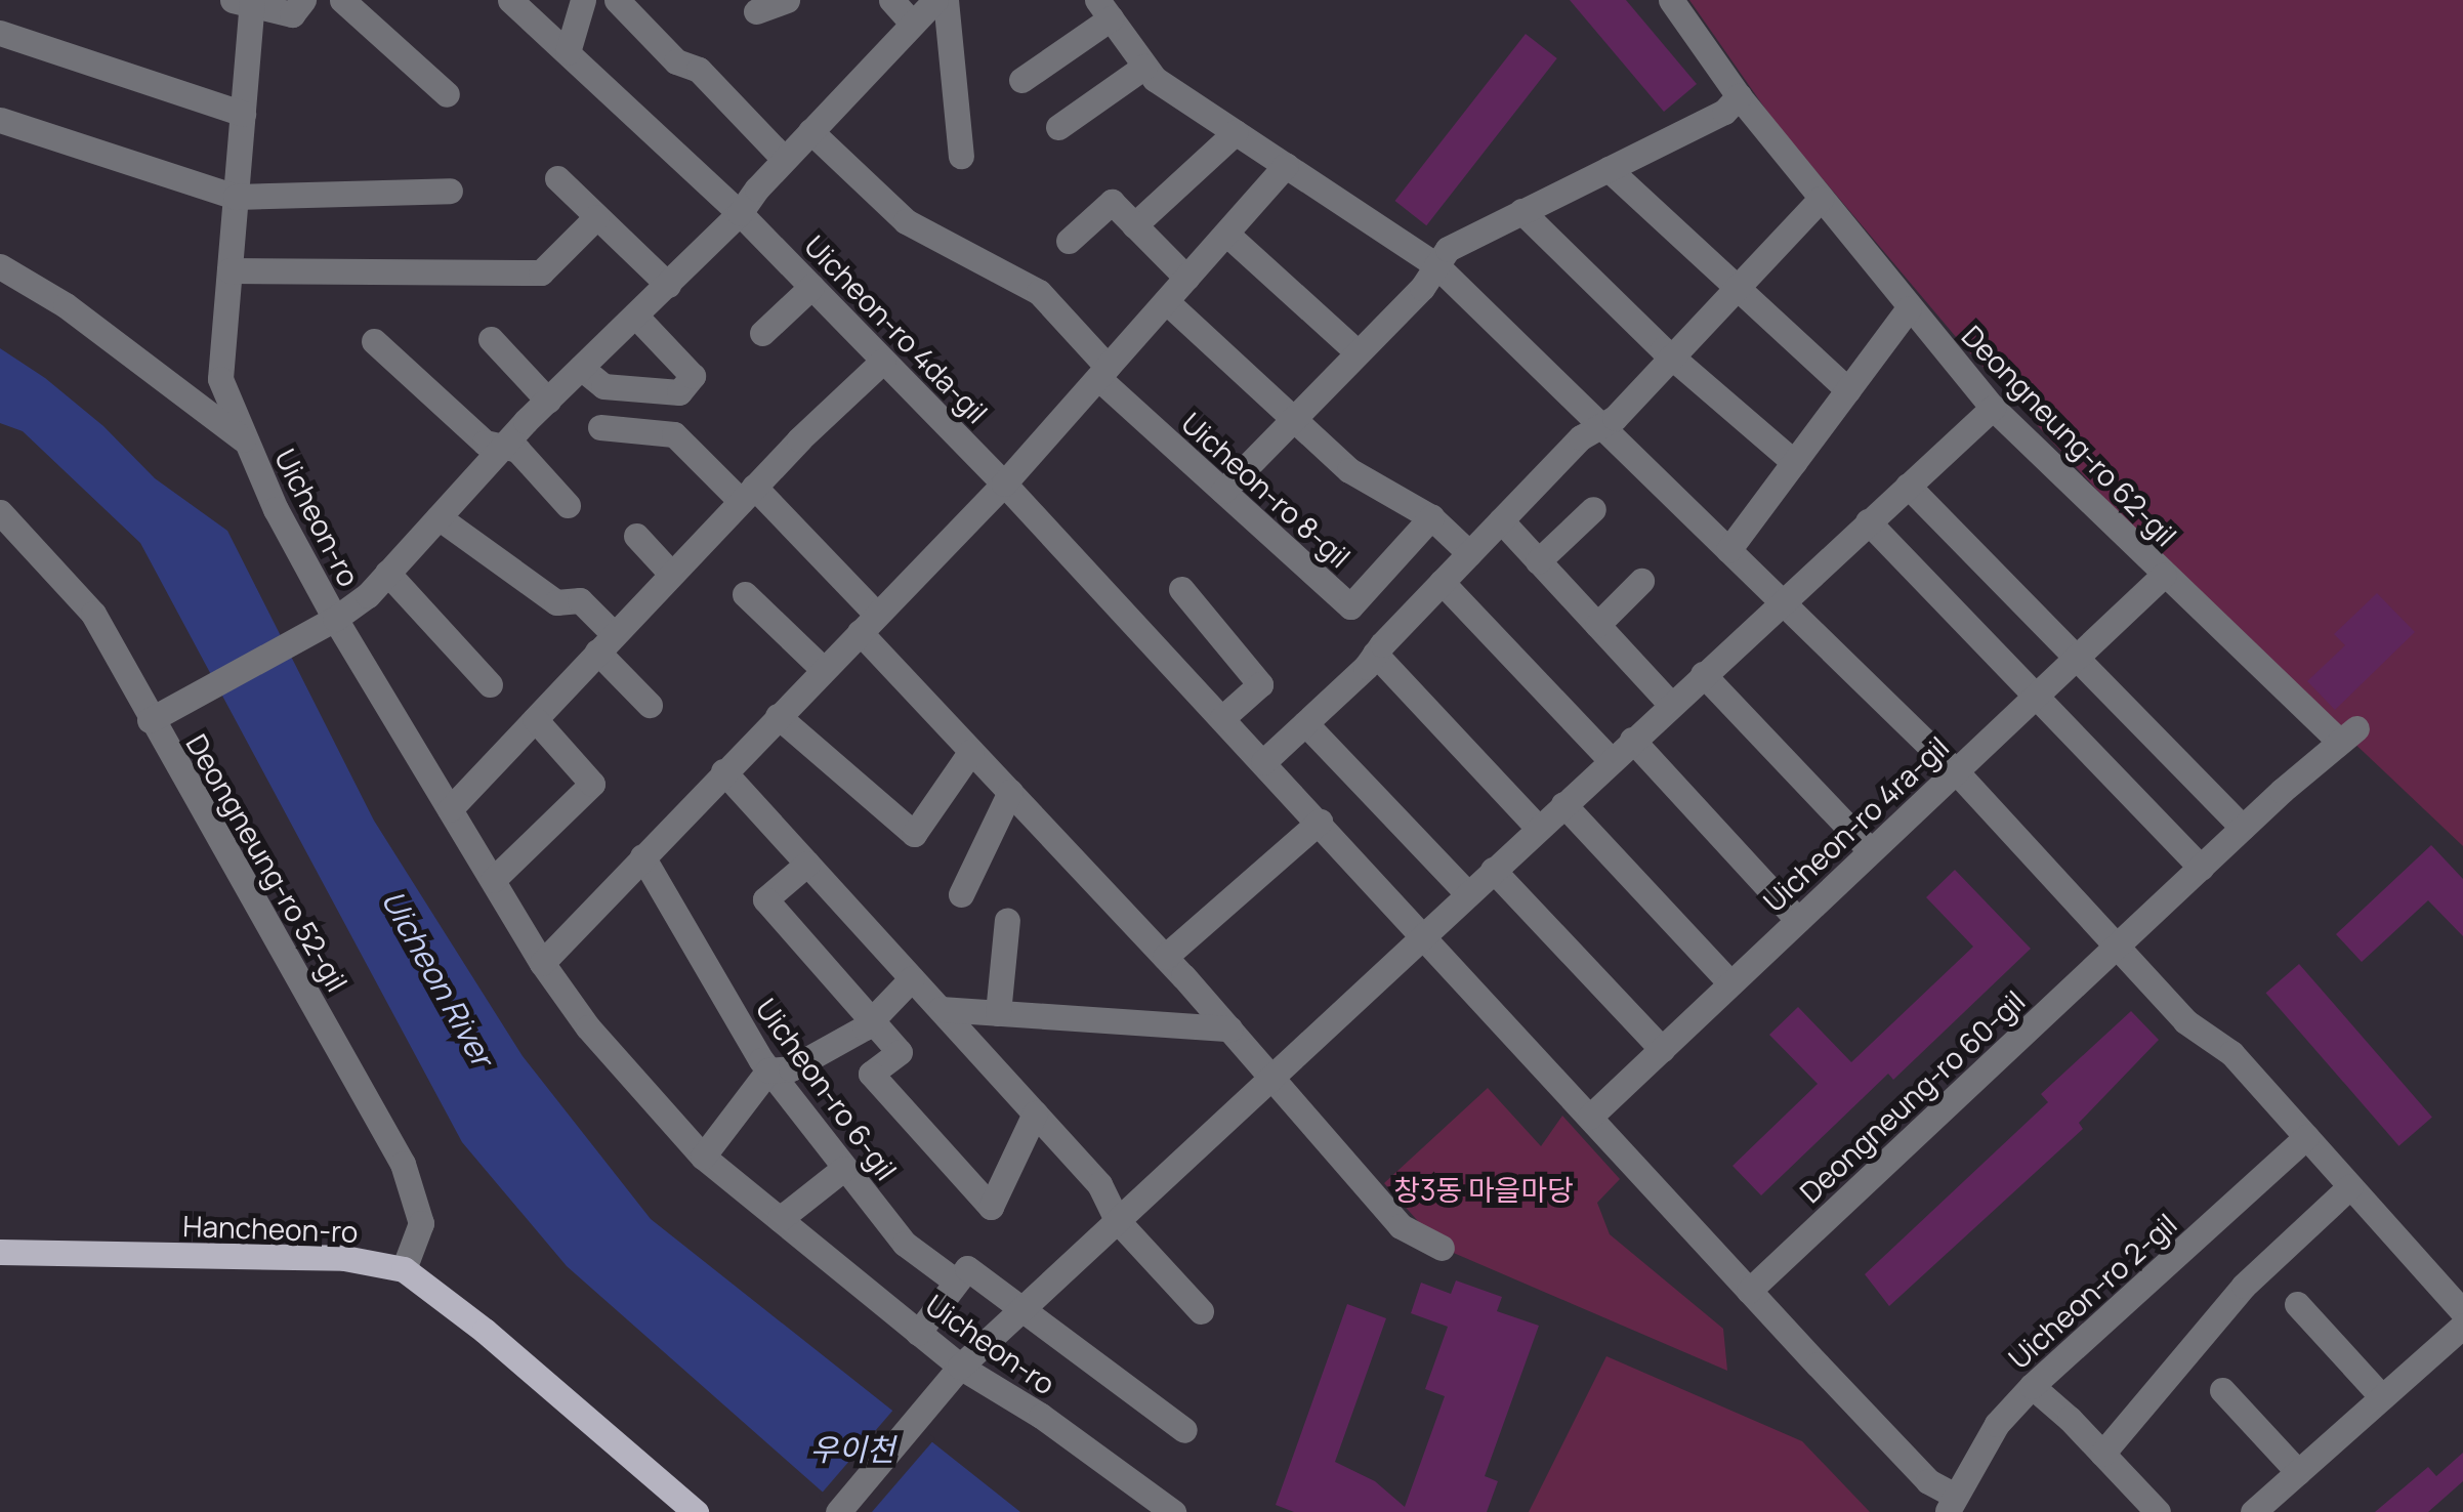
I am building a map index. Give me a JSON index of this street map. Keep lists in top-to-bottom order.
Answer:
{
  "streets": {
    "main road": ["Hancheon-ro"],
    "street": [
      "Uicheon-ro 4da-gil",
      "Deongneung-ro 62-gil",
      "Uicheon-ro 8-gil",
      "Uicheon-ro",
      "Uicheon-ro 4ra-gil",
      "Deongneung-ro 52-gil",
      "Uicheon-ro 6-gil",
      "Deongneung-ro 60-gil",
      "Uicheon-ro 2-gil"
    ]
  },
  "crossings": [
    ["Deongneung-ro 62-gil", "Uicheon-ro 4ra-gil"],
    ["Deongneung-ro 62-gil", "Deongneung-ro 60-gil"],
    ["Deongneung-ro 52-gil", "Hancheon-ro"]
  ],
  "water": ["Uicheon River", "우이천"],
  "parks": ["창3동 마을마당"]
}
